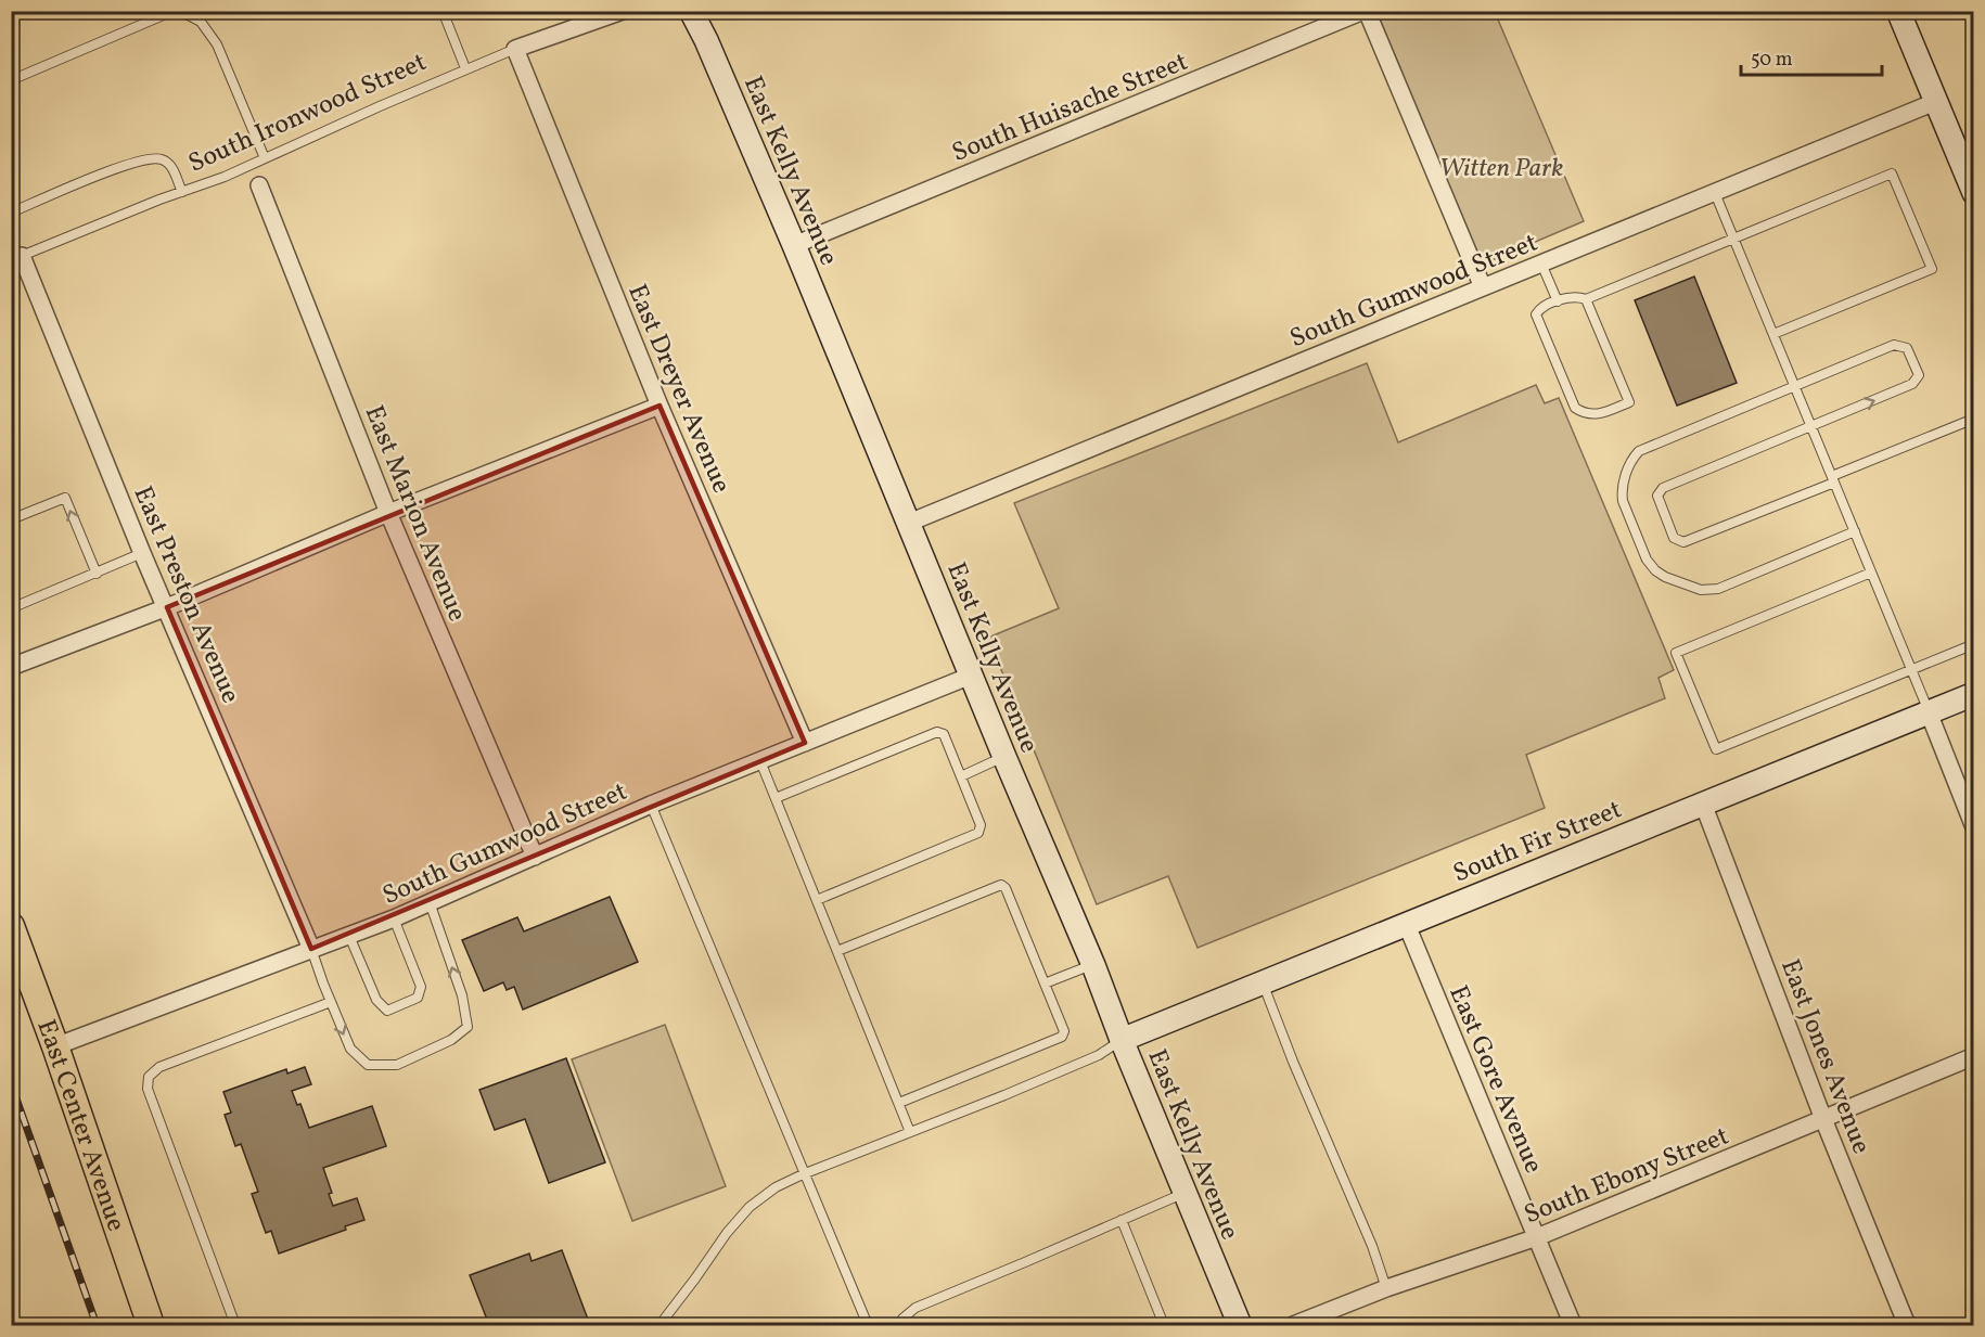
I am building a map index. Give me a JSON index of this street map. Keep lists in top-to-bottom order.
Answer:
{
  "streets": {
    "main road": ["East Center Avenue"],
    "street": [
      "South Huisache Street",
      "South Ironwood Street",
      "East Kelly Avenue",
      "South Gumwood Street",
      "East Dreyer Avenue",
      "East Marion Avenue",
      "East Preston Avenue",
      "South Fir Street",
      "East Jones Avenue",
      "East Gore Avenue",
      "South Ebony Street"
    ]
  },
  "crossings": [
    ["South Huisache Street", "East Kelly Avenue"],
    ["South Ironwood Street", "East Dreyer Avenue"],
    ["South Ironwood Street", "East Preston Avenue"],
    ["East Kelly Avenue", "South Gumwood Street"],
    ["East Kelly Avenue", "South Fir Street"],
    ["South Gumwood Street", "East Dreyer Avenue"],
    ["South Gumwood Street", "East Marion Avenue"],
    ["South Gumwood Street", "East Preston Avenue"],
    ["South Gumwood Street", "East Center Avenue"],
    ["South Fir Street", "East Jones Avenue"],
    ["South Fir Street", "East Gore Avenue"],
    ["East Jones Avenue", "South Ebony Street"],
    ["East Gore Avenue", "South Ebony Street"]
  ],
  "parks": ["Witten Park"],
  "scale_bar": "50 m"
}
